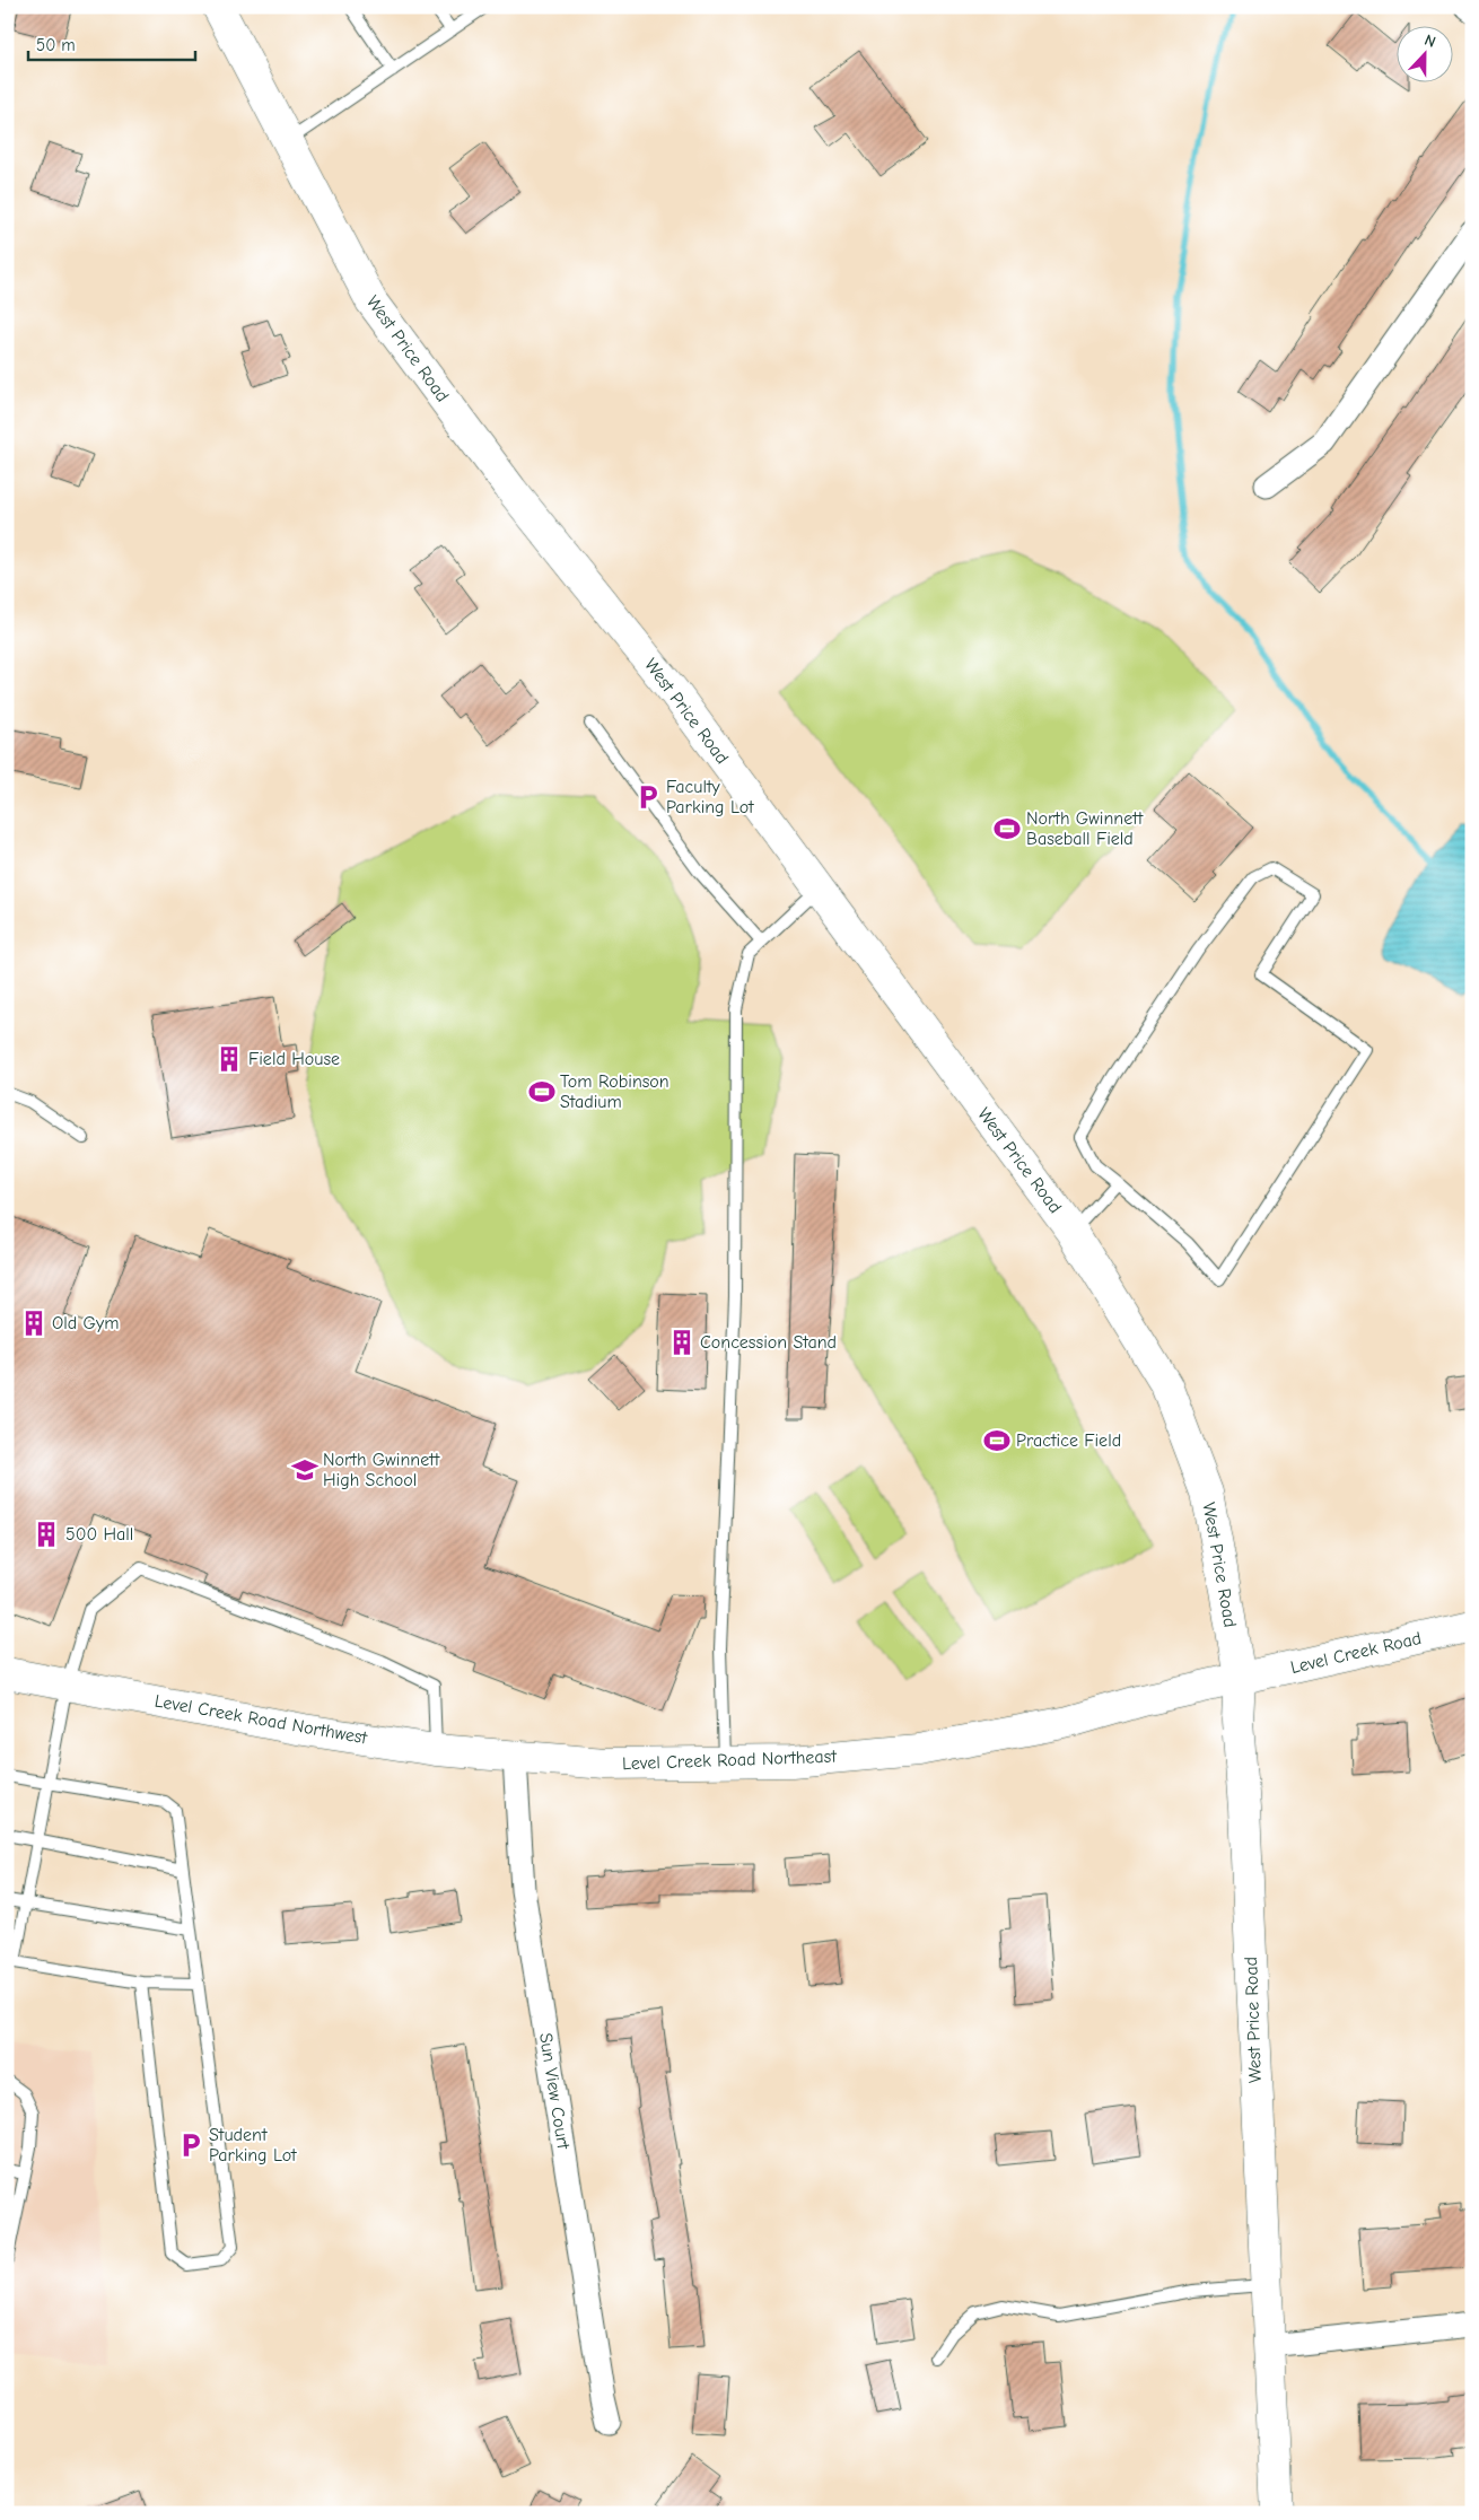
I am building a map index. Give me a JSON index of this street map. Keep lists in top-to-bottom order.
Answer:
{
  "streets": {
    "street": [
      "West Price Road",
      "Level Creek Road",
      "Level Creek Road Northwest",
      "Level Creek Road Northeast",
      "Sun View Court"
    ]
  },
  "crossings": [
    ["West Price Road", "Level Creek Road"],
    ["West Price Road", "Level Creek Road Northeast"],
    ["Level Creek Road", "Level Creek Road Northeast"],
    ["Level Creek Road Northwest", "Level Creek Road Northeast"],
    ["Level Creek Road Northwest", "Sun View Court"],
    ["Level Creek Road Northeast", "Sun View Court"]
  ],
  "places": {
    "parking": ["Faculty Parking Lot", "Student Parking Lot"],
    "sports": ["North Gwinnett Baseball Field", "Tom Robinson Stadium", "Practice Field"],
    "building": [
      "Field House",
      "Old Gym",
      "Concession Stand",
      "500 Hall"
    ],
    "school or university": ["North Gwinnett High School"]
  },
  "scale_bar": "50 m",
  "north": "top"
}
